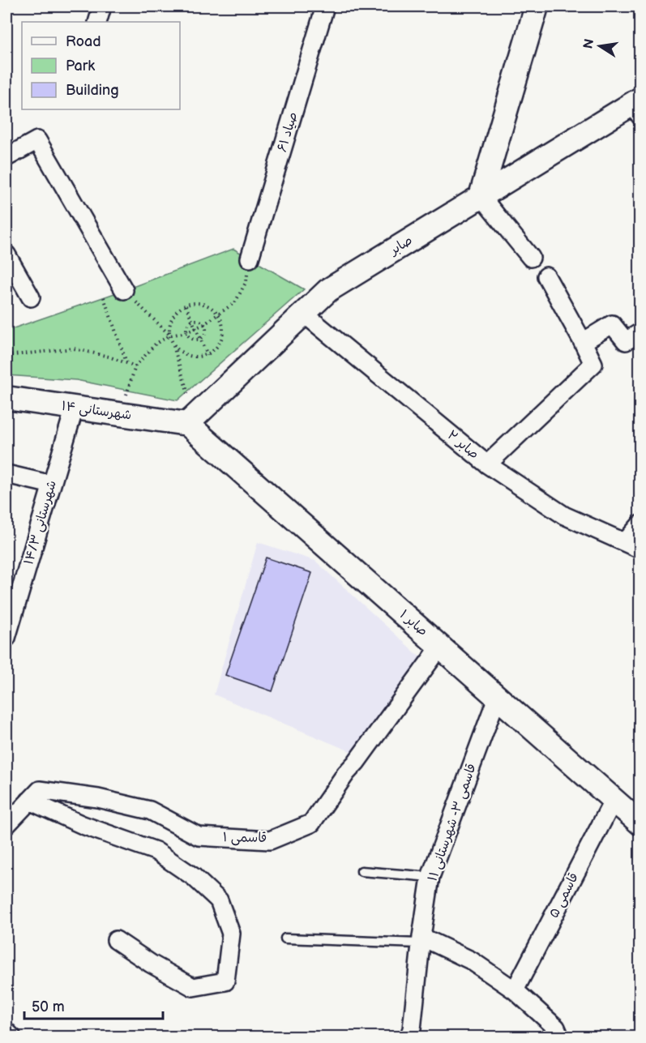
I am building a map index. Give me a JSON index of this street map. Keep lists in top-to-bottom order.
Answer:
{
  "streets": {
    "street": [
      "صیاد ۶۱",
      "صابر",
      "شهرستانی ۱۴",
      "صابر ۲",
      "شهرستانی ۱۴/۳",
      "صابر ۱",
      "قاسمی ۳- شهرستانی ۱۱",
      "قاسمی ۱",
      "قاسمی ۵"
    ]
  },
  "crossings": [
    ["صابر", "شهرستانی ۱۴"],
    ["صابر", "صابر ۲"],
    ["صابر", "صابر ۱"],
    ["شهرستانی ۱۴", "شهرستانی ۱۴/۳"],
    ["شهرستانی ۱۴", "صابر ۱"],
    ["صابر ۱", "قاسمی ۳- شهرستانی ۱۱"],
    ["صابر ۱", "قاسمی ۱"],
    ["صابر ۱", "قاسمی ۵"]
  ],
  "legend": ["Road", "Park", "Building"],
  "scale_bar": "50 m",
  "north": "left"
}
